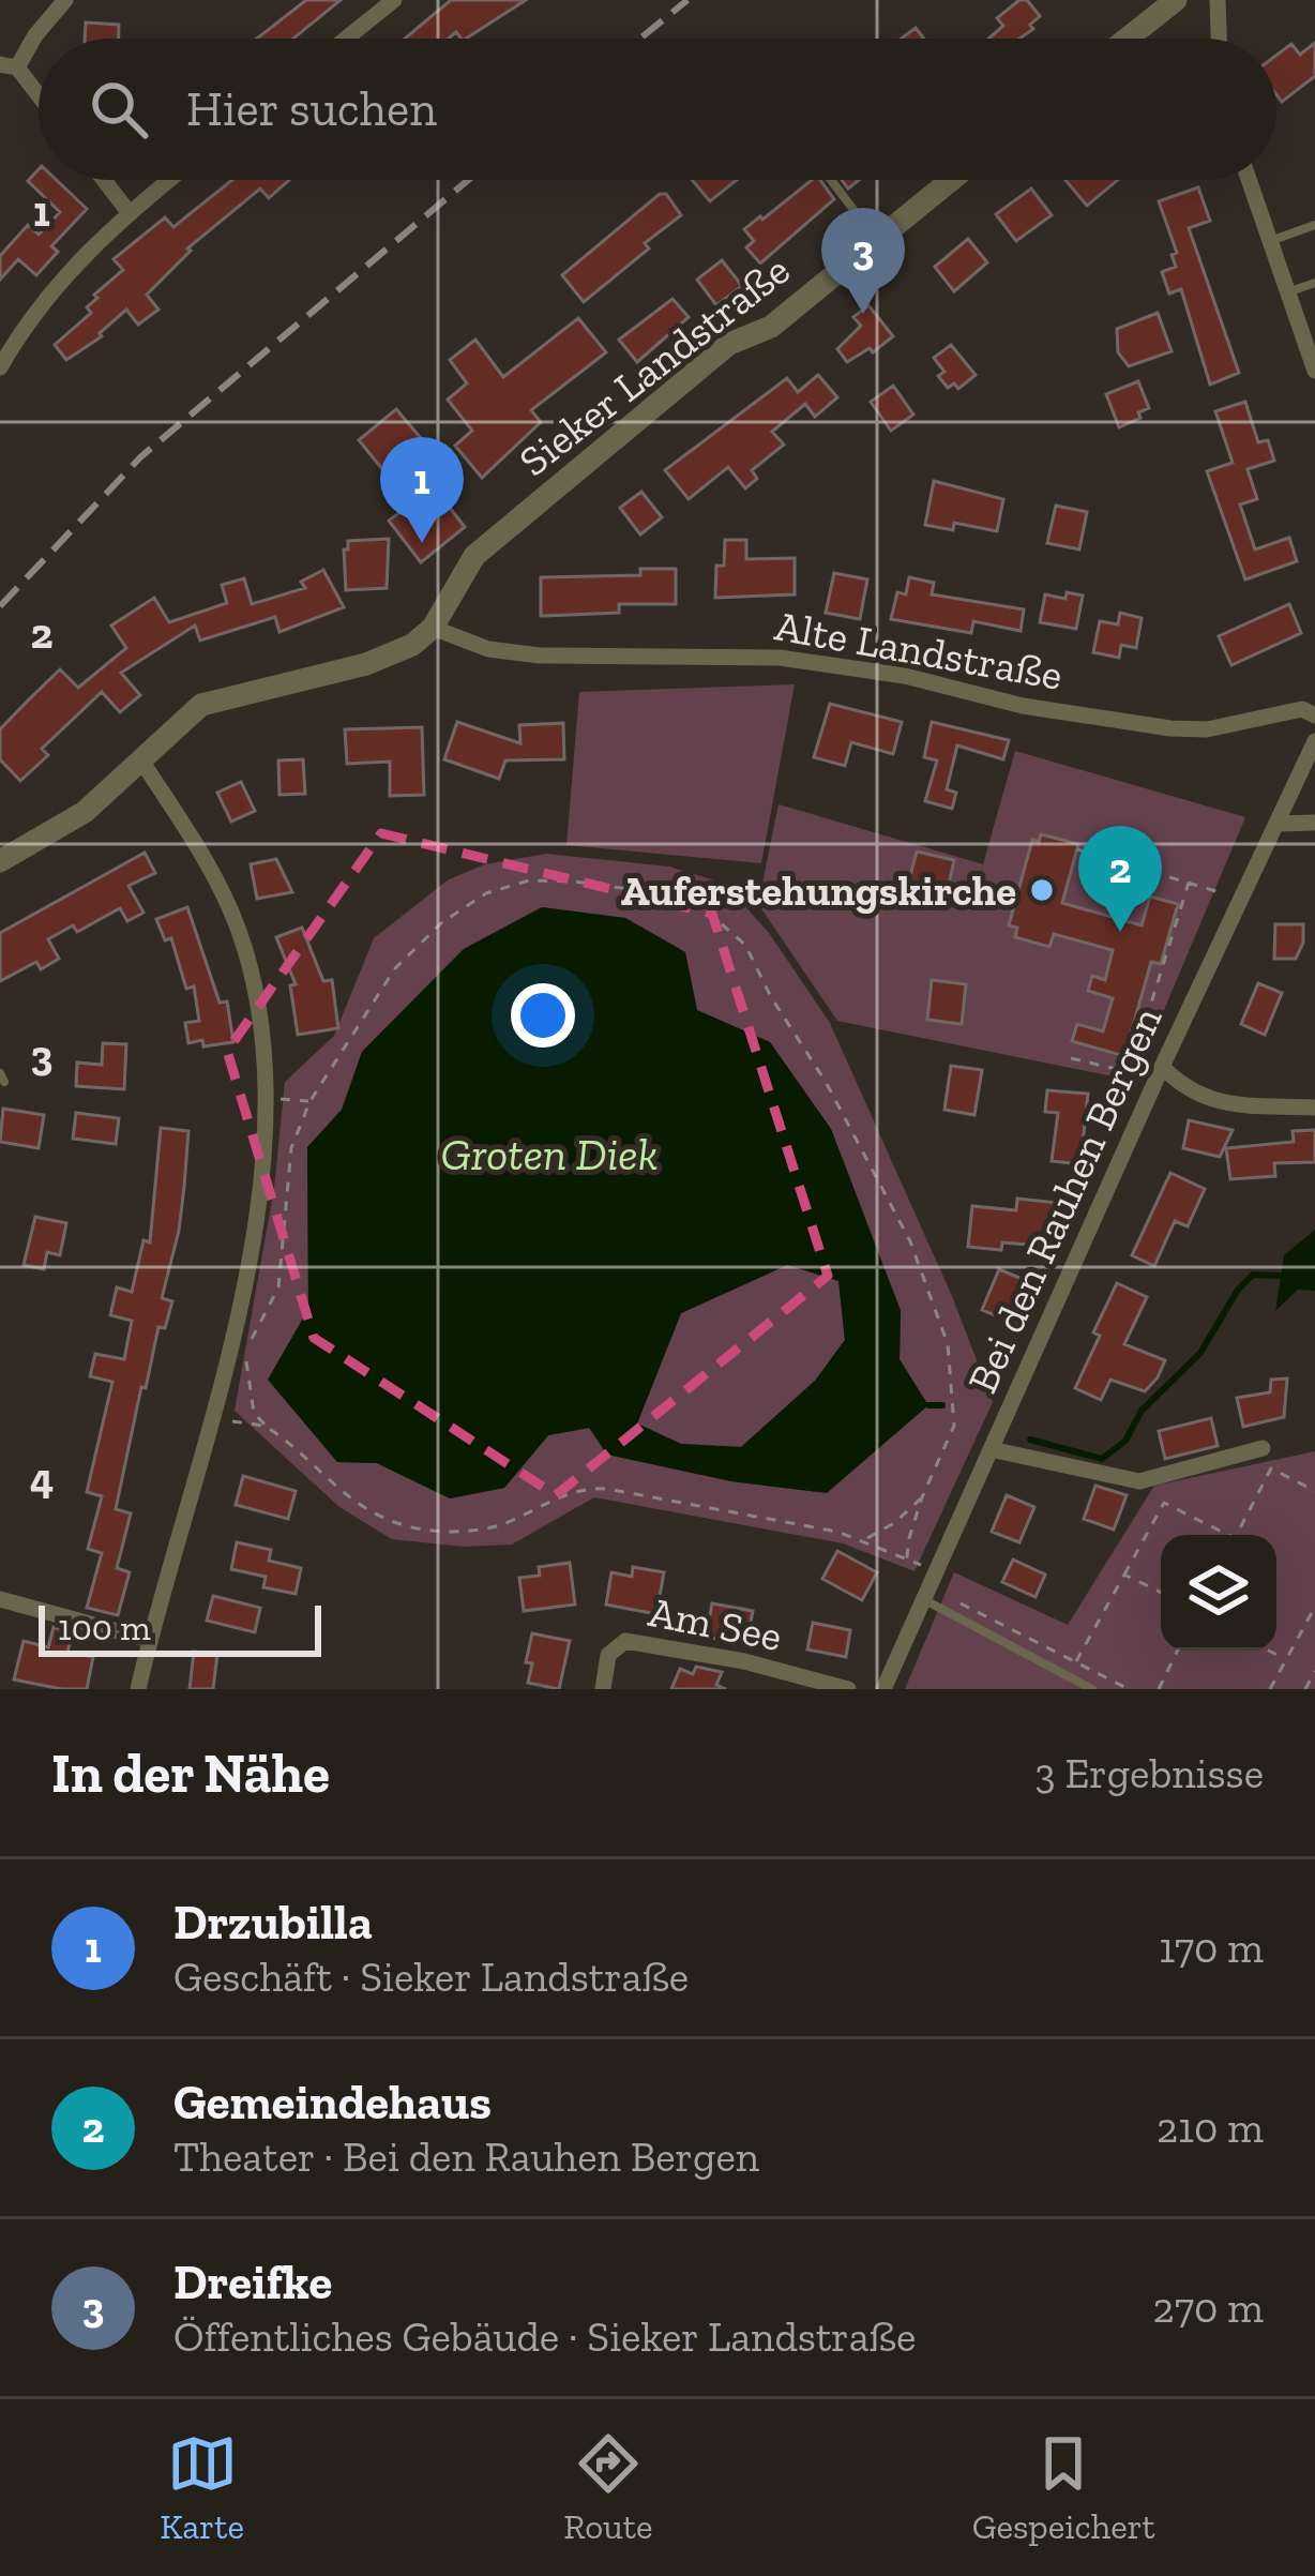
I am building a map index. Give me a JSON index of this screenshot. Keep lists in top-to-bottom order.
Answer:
{
  "streets": {
    "street": [
      "Sieker Landstraße",
      "Alte Landstraße",
      "Bei den Rauhen Bergen",
      "Am See"
    ]
  },
  "crossings": [
    ["Sieker Landstraße", "Alte Landstraße"]
  ],
  "water": ["Groten Diek"],
  "places": ["Auferstehungskirche"],
  "scale_bar": "100 m",
  "page": {
    "search": "Hier suchen",
    "pins": ["3", "1", "2"],
    "scale": "100 m",
    "heading": ["In der Nähe", "3 Ergebnisse"],
    "list": [
      {
        "mark": "1",
        "name": "Drzubilla",
        "note": "Geschäft · Sieker Landstraße",
        "value": "170 m"
      },
      {
        "mark": "2",
        "name": "Gemeindehaus",
        "note": "Theater · Bei den Rauhen Bergen",
        "value": "210 m"
      },
      {
        "mark": "3",
        "name": "Dreifke",
        "note": "Öffentliches Gebäude · Sieker Landstraße",
        "value": "270 m"
      }
    ],
    "nav": ["Karte", "Route", "Gespeichert"]
  },
  "grid": {
    "rows": [
      "1",
      "2",
      "3",
      "4"
    ]
  }
}
